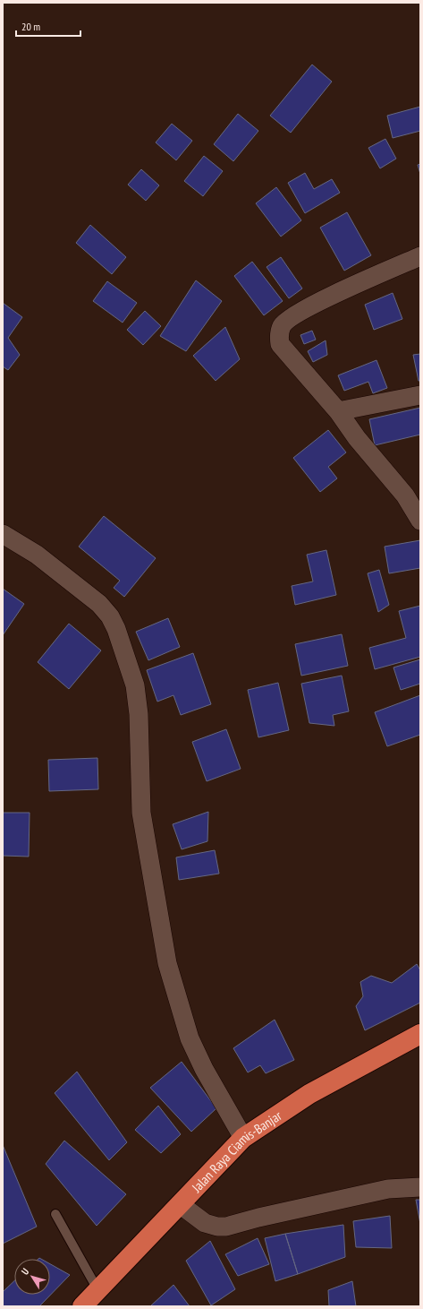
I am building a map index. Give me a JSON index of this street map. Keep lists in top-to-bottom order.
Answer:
{
  "streets": {
    "highway": ["Jalan Raya Ciamis-Banjar"]
  },
  "scale_bar": "20 m",
  "north": "top left"
}
